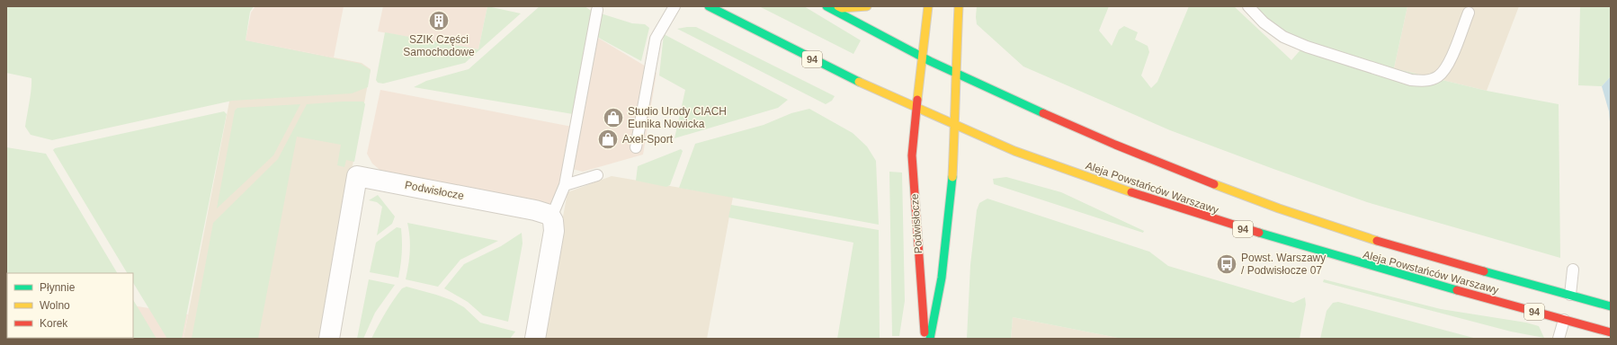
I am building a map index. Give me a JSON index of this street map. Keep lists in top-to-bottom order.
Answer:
{
  "streets": {
    "main road": ["94", "Aleja Powstańców Warszawy", "Podwisłocze"]
  },
  "crossings": [
    ["Aleja Powstańców Warszawy", "Podwisłocze"]
  ],
  "places": {
    "building": ["SZIK Części Samochodowe"],
    "shop": ["Studio Urody CIACH Eunika Nowicka", "Axel-Sport"],
    "bus stop": ["Powst. Warszawy / Podwisłocze 07"]
  },
  "legend": ["Płynnie", "Wolno", "Korek"]
}
